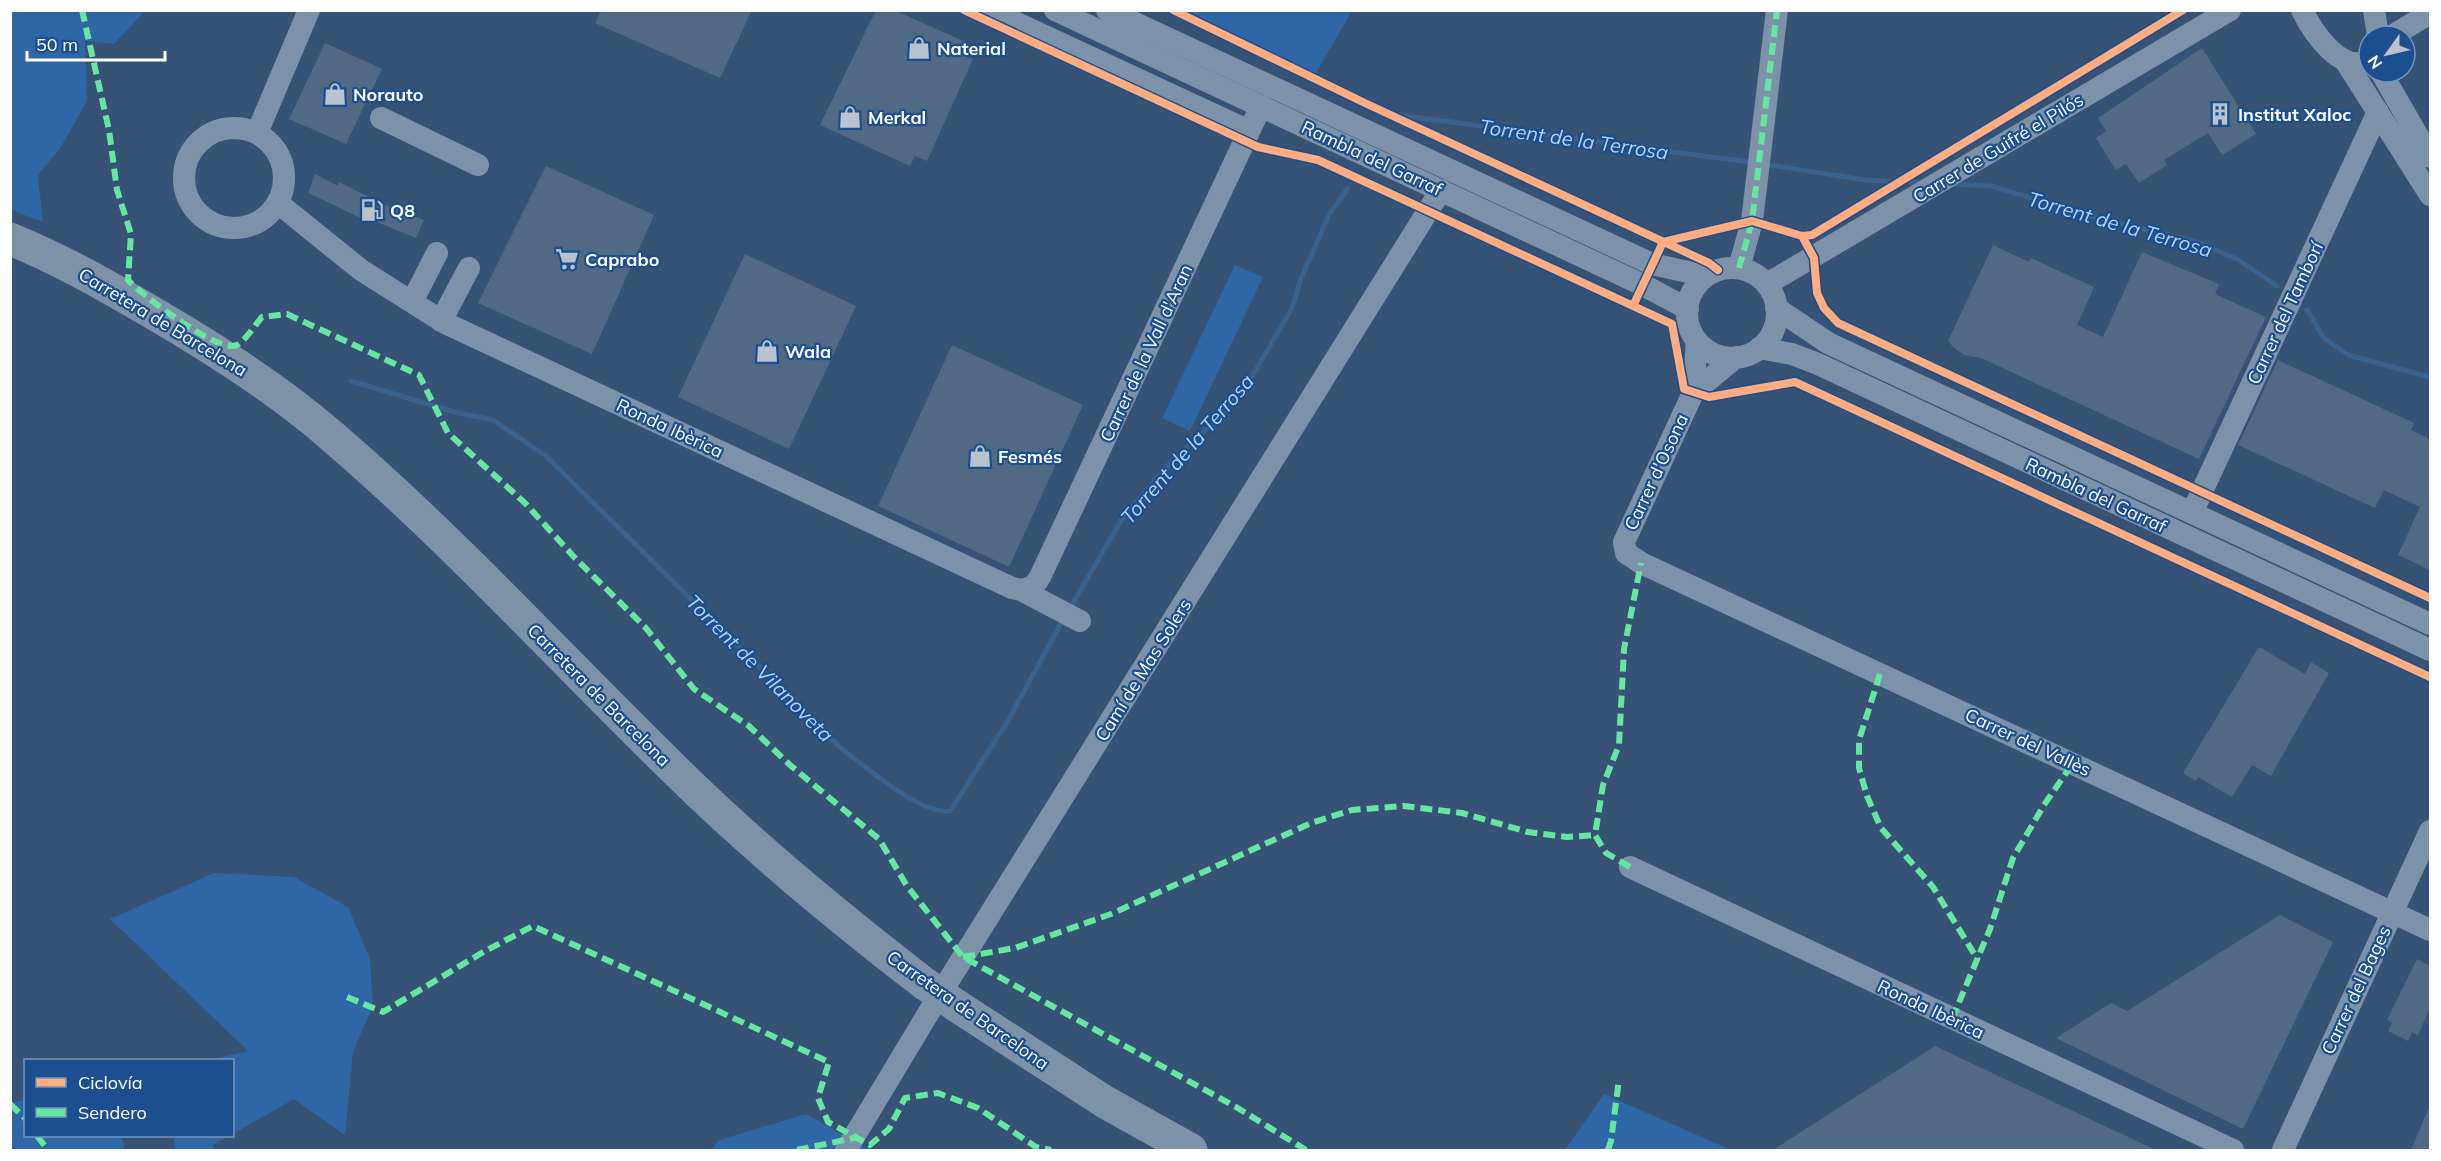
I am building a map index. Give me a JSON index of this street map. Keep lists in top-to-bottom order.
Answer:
{
  "streets": {
    "highway": ["Carretera de Barcelona"],
    "street": [
      "Carrer de Guifré el Pilós",
      "Rambla del Garraf",
      "Carrer del Tamborí",
      "Carrer de la Vall d'Aran",
      "Ronda Ibèrica",
      "Carrer d'Osona",
      "Camí de Mas Solers",
      "Carrer del Vallès",
      "Carrer del Bages"
    ]
  },
  "crossings": [
    ["Carrer de Guifré el Pilós", "Rambla del Garraf"],
    ["Carrer de Guifré el Pilós", "Carrer d'Osona"],
    ["Rambla del Garraf", "Carrer del Tamborí"],
    ["Rambla del Garraf", "Carrer de la Vall d'Aran"],
    ["Rambla del Garraf", "Carrer d'Osona"],
    ["Rambla del Garraf", "Camí de Mas Solers"],
    ["Carrer de la Vall d'Aran", "Ronda Ibèrica"],
    ["Carrer d'Osona", "Carrer del Vallès"],
    ["Carrer del Vallès", "Carrer del Bages"]
  ],
  "water": ["Torrent de la Terrosa", "Torrent de Vilanoveta"],
  "places": {
    "shop": [
      "Naterial",
      "Norauto",
      "Merkal",
      "Wala",
      "Fesmés"
    ],
    "building": ["Institut Xaloc"],
    "fuel station": ["Q8"],
    "supermarket": ["Caprabo"]
  },
  "legend": ["Ciclovía", "Sendero"],
  "scale_bar": "50 m",
  "north": "bottom left"
}
